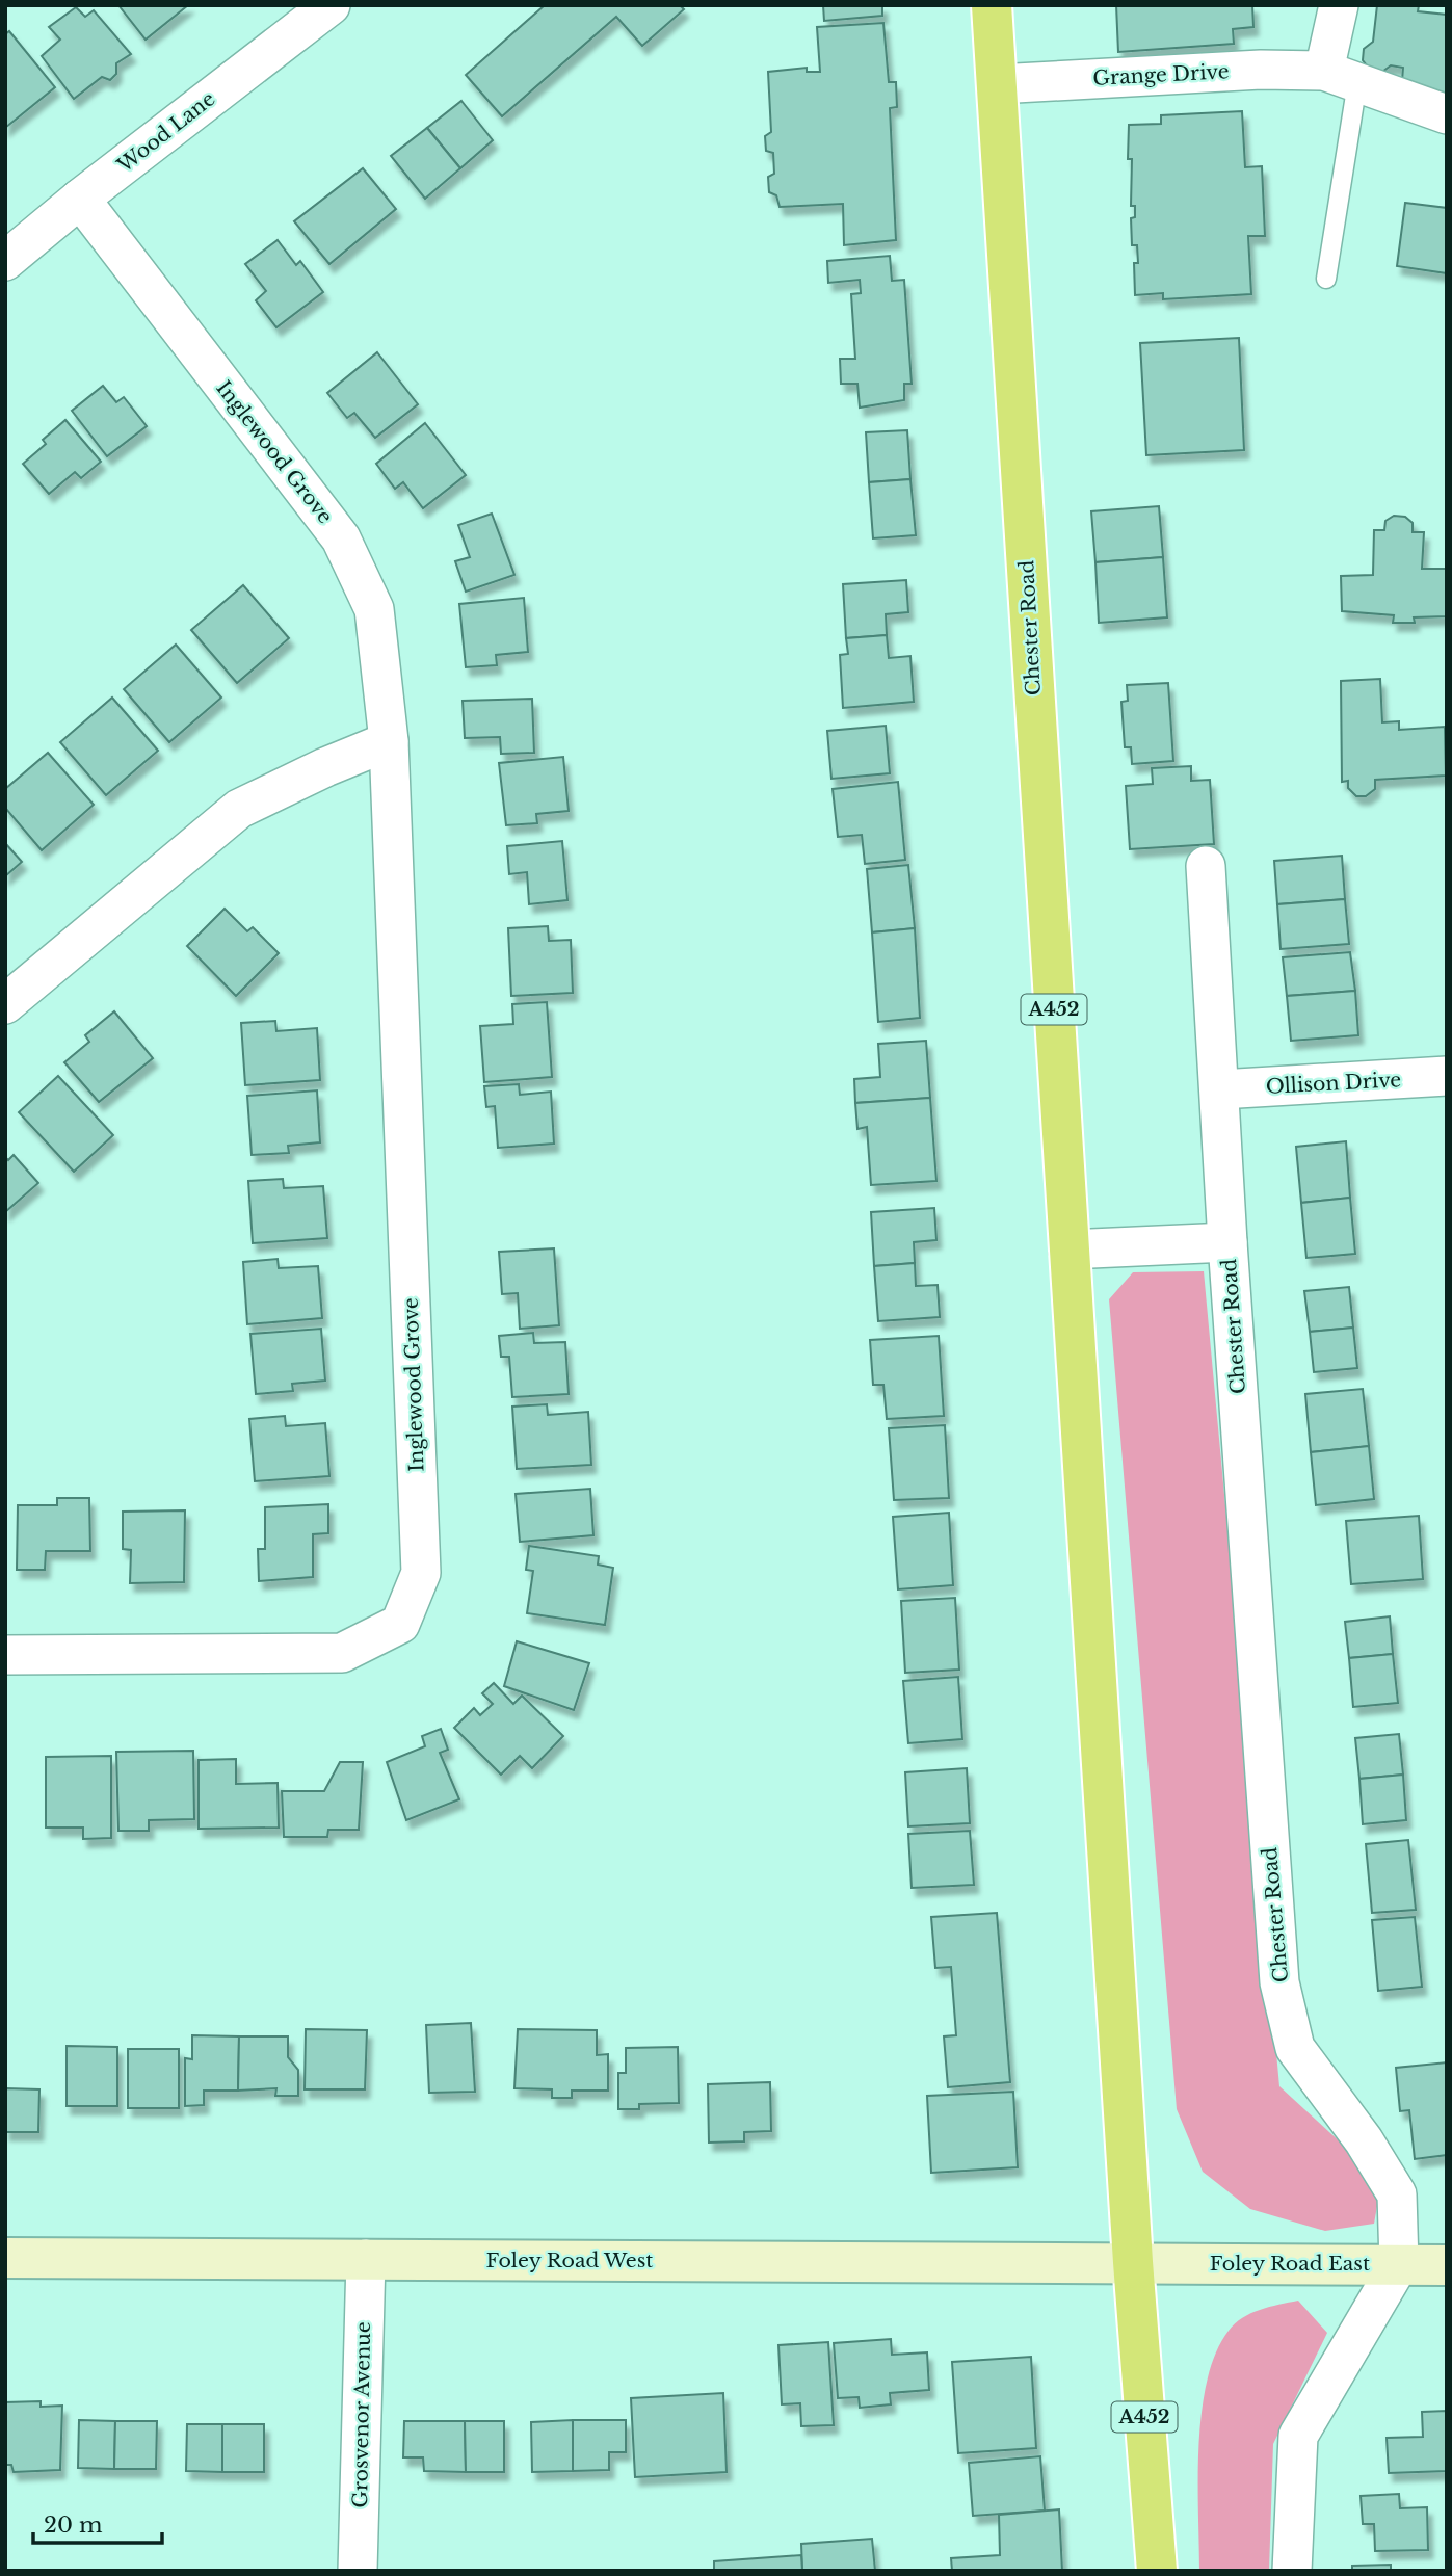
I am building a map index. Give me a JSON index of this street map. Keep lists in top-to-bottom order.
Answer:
{
  "streets": {
    "highway": ["Chester Road", "A452"],
    "main road": ["Foley Road West", "Foley Road East"],
    "street": [
      "Grange Drive",
      "Wood Lane",
      "Inglewood Grove",
      "Ollison Drive",
      "Grosvenor Avenue"
    ]
  },
  "crossings": [
    ["Grange Drive", "Chester Road"],
    ["Wood Lane", "Inglewood Grove"],
    ["Chester Road", "Ollison Drive"],
    ["Chester Road", "Foley Road West"],
    ["Chester Road", "Foley Road East"],
    ["Foley Road West", "Foley Road East"],
    ["Foley Road West", "Grosvenor Avenue"]
  ],
  "scale_bar": "20 m"
}
